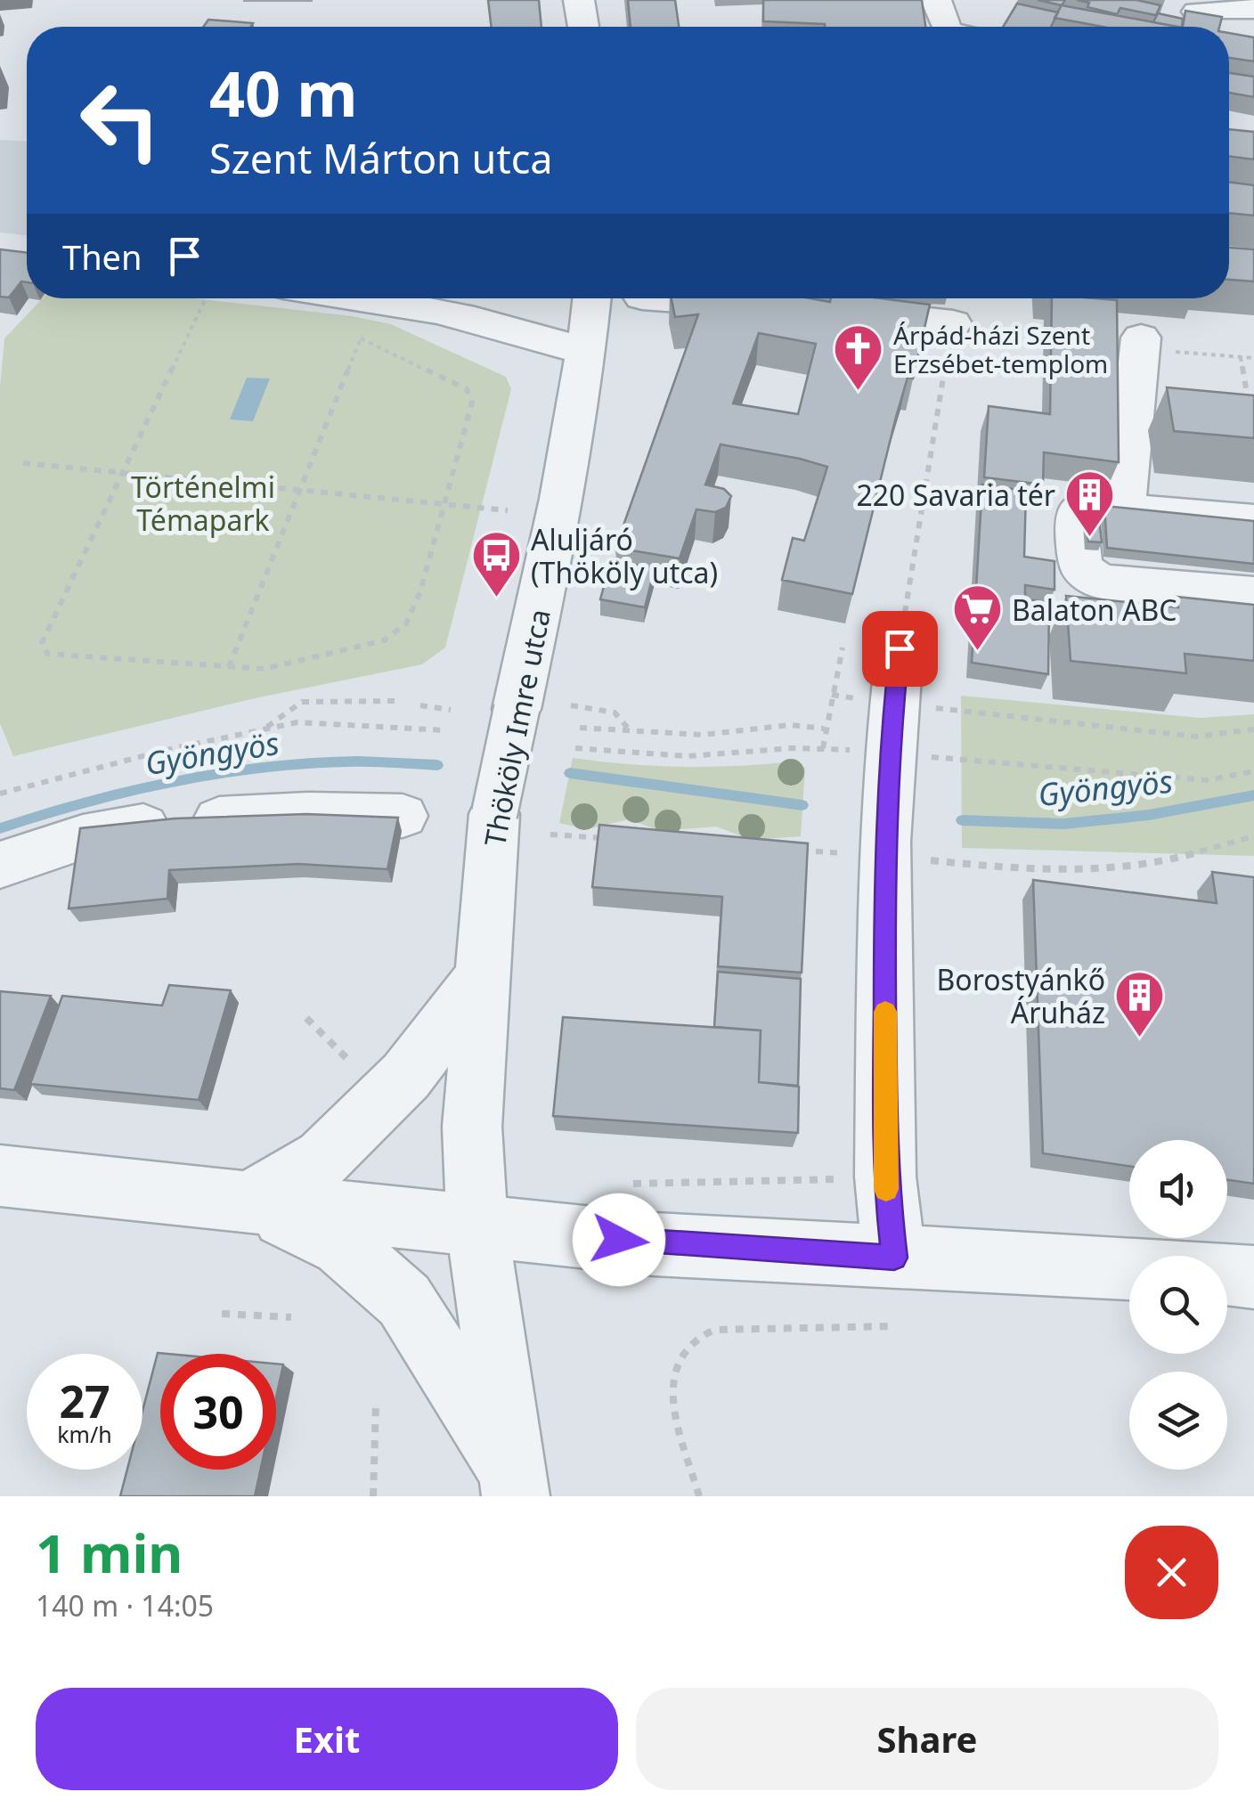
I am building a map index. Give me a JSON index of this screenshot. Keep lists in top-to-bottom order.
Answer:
{
  "streets": {
    "street": ["Thököly Imre utca"]
  },
  "water": ["Gyöngyös"],
  "parks": ["Történelmi Témapark"],
  "places": {
    "church": ["Árpád-házi Szent Erzsébet-templom"],
    "building": ["220 Savaria tér", "Borostyánkő Áruház"],
    "bus stop": ["Aluljáró (Thököly utca)"],
    "supermarket": ["Balaton ABC"]
  },
  "page": {
    "turn": ["40 m", "Szent Márton utca"],
    "then": "Then",
    "speed": "27 km/h",
    "limit": "30",
    "heading": ["1 min", "140 m · 14:05"],
    "buttons": ["Exit", "Share"]
  }
}
